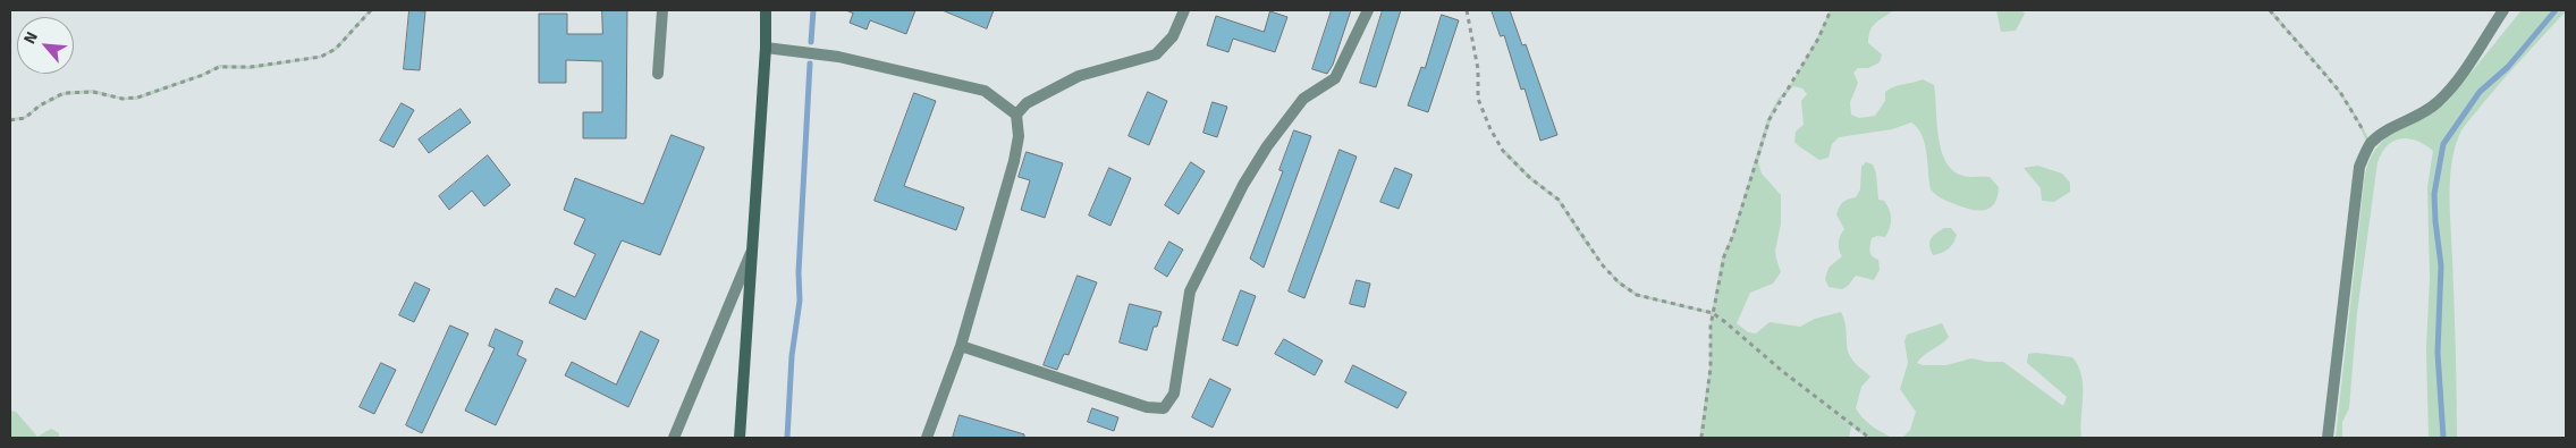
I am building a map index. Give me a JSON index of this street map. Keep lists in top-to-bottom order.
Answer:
{
  "north": "top left"
}
